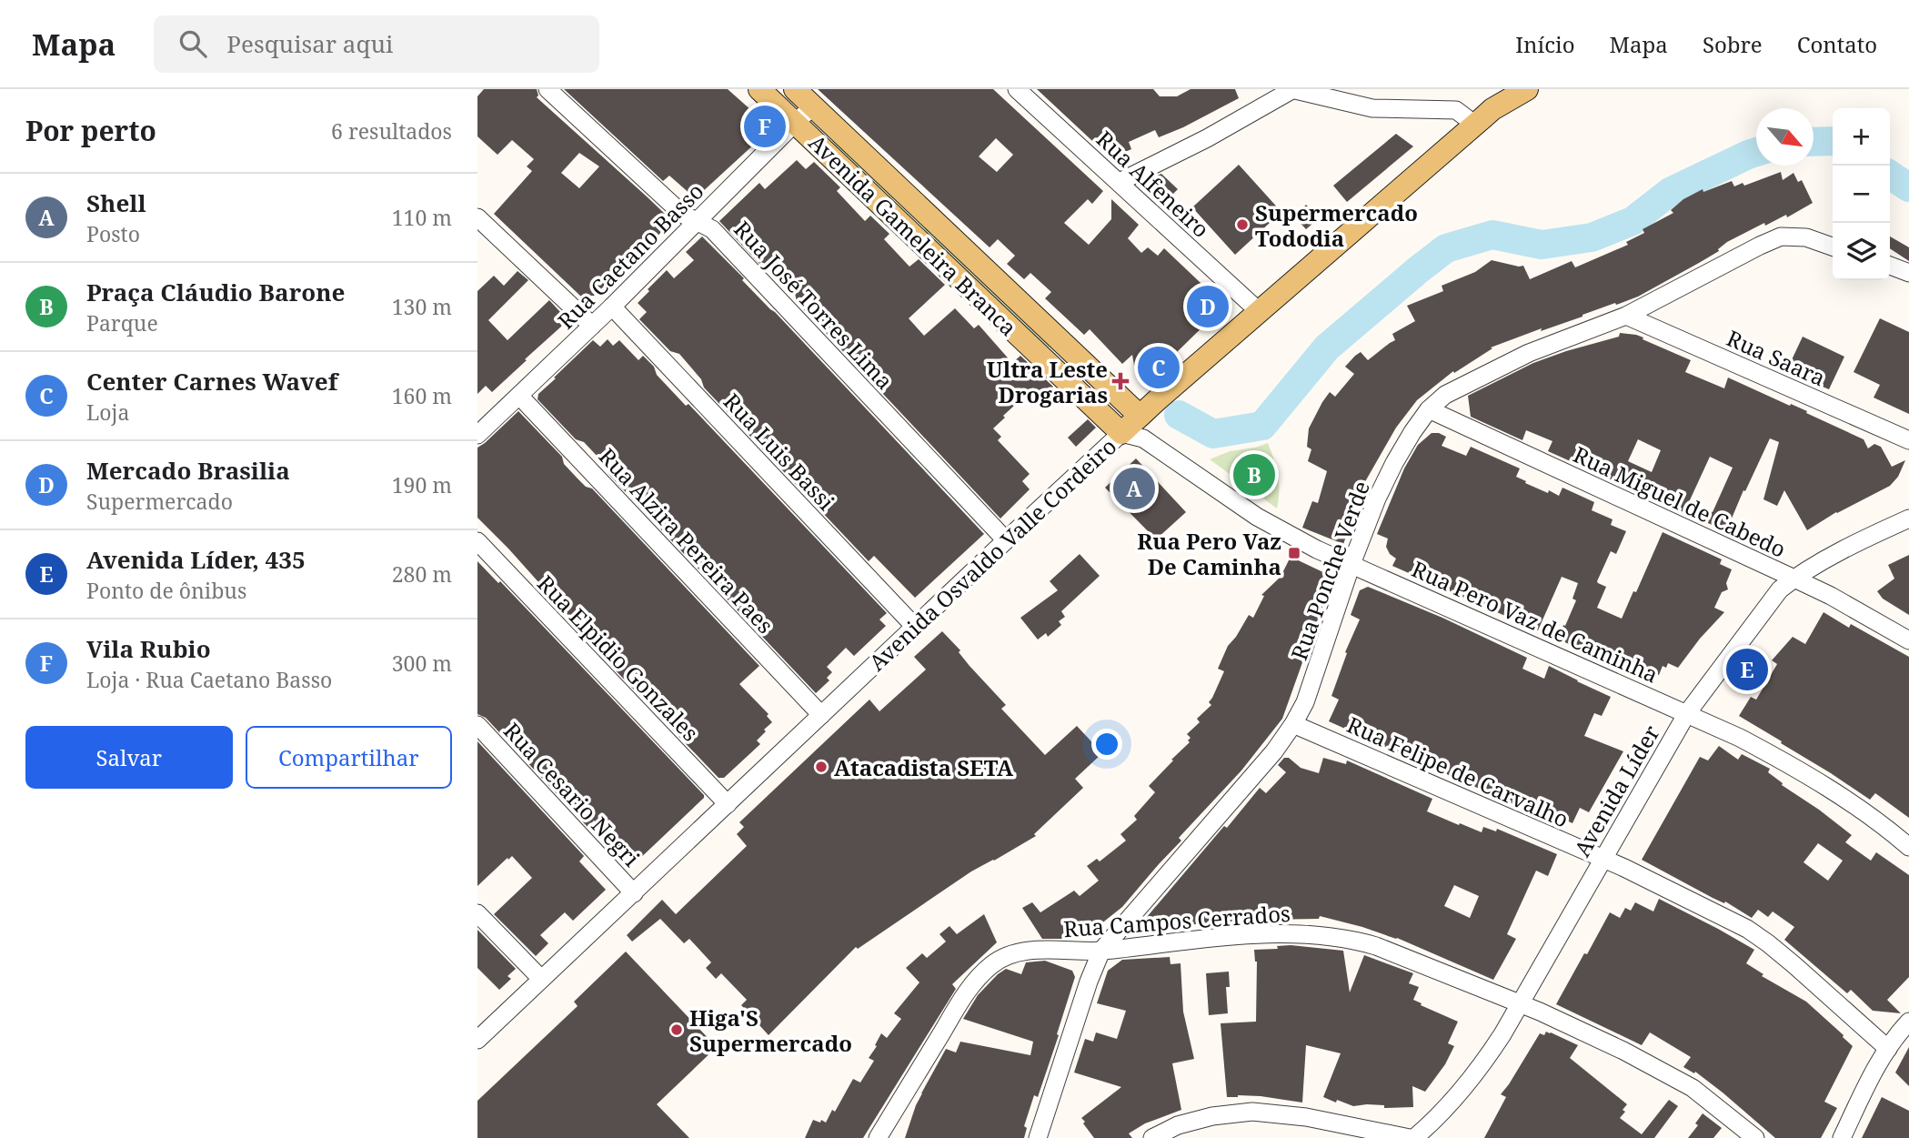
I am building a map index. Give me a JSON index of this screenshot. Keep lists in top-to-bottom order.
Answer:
{
  "streets": {
    "main road": ["Avenida Gameleira Branca", "Avenida Osvaldo Valle Cordeiro"],
    "street": [
      "Rua Alfeneiro",
      "Rua Caetano Basso",
      "Rua José Torres Lima",
      "Rua Saara",
      "Rua Luis Bassi",
      "Rua Miguel de Cabedo",
      "Rua Alzira Pereira Paes",
      "Rua Ponche Verde",
      "Rua Pero Vaz de Caminha",
      "Rua Elpidio Gonzales",
      "Rua Felipe de Carvalho",
      "Avenida Líder",
      "Rua Cesario Negri",
      "Rua Campos Cerrados"
    ]
  },
  "crossings": [
    ["Rua Alfeneiro", "Avenida Osvaldo Valle Cordeiro"],
    ["Avenida Gameleira Branca", "Rua Caetano Basso"],
    ["Avenida Gameleira Branca", "Avenida Osvaldo Valle Cordeiro"],
    ["Avenida Gameleira Branca", "Rua Pero Vaz de Caminha"],
    ["Rua Caetano Basso", "Rua José Torres Lima"],
    ["Rua Caetano Basso", "Rua Luis Bassi"],
    ["Rua Caetano Basso", "Rua Alzira Pereira Paes"],
    ["Rua José Torres Lima", "Avenida Osvaldo Valle Cordeiro"],
    ["Rua Saara", "Rua Ponche Verde"],
    ["Rua Luis Bassi", "Avenida Osvaldo Valle Cordeiro"],
    ["Rua Miguel de Cabedo", "Rua Ponche Verde"],
    ["Rua Miguel de Cabedo", "Avenida Líder"],
    ["Rua Alzira Pereira Paes", "Avenida Osvaldo Valle Cordeiro"],
    ["Avenida Osvaldo Valle Cordeiro", "Rua Pero Vaz de Caminha"],
    ["Avenida Osvaldo Valle Cordeiro", "Rua Elpidio Gonzales"],
    ["Avenida Osvaldo Valle Cordeiro", "Rua Cesario Negri"],
    ["Rua Ponche Verde", "Rua Pero Vaz de Caminha"],
    ["Rua Ponche Verde", "Rua Felipe de Carvalho"],
    ["Rua Ponche Verde", "Rua Campos Cerrados"],
    ["Rua Pero Vaz de Caminha", "Avenida Líder"],
    ["Rua Felipe de Carvalho", "Avenida Líder"],
    ["Avenida Líder", "Rua Campos Cerrados"]
  ],
  "places": {
    "other": ["Supermercado Tododia", "Atacadista SETA", "Higa'S Supermercado"],
    "health": ["Ultra Leste Drogarias"],
    "transit": ["Rua Pero Vaz De Caminha"]
  },
  "north": "bottom right",
  "page": {
    "header": "Mapa",
    "search": "Pesquisar aqui",
    "nav": [
      "Início",
      "Mapa",
      "Sobre",
      "Contato"
    ],
    "heading": ["Por perto", "6 resultados"],
    "pins": [
      "F",
      "D",
      "C",
      "B",
      "A",
      "E"
    ],
    "map_buttons": ["+", "−"],
    "list": [
      {
        "mark": "A",
        "name": "Shell",
        "note": "Posto",
        "value": "110 m"
      },
      {
        "mark": "B",
        "name": "Praça Cláudio Barone",
        "note": "Parque",
        "value": "130 m"
      },
      {
        "mark": "C",
        "name": "Center Carnes Wavef",
        "note": "Loja",
        "value": "160 m"
      },
      {
        "mark": "D",
        "name": "Mercado Brasilia",
        "note": "Supermercado",
        "value": "190 m"
      },
      {
        "mark": "E",
        "name": "Avenida Líder, 435",
        "note": "Ponto de ônibus",
        "value": "280 m"
      },
      {
        "mark": "F",
        "name": "Vila Rubio",
        "note": "Loja · Rua Caetano Basso",
        "value": "300 m"
      }
    ],
    "buttons": ["Salvar", "Compartilhar"]
  }
}
